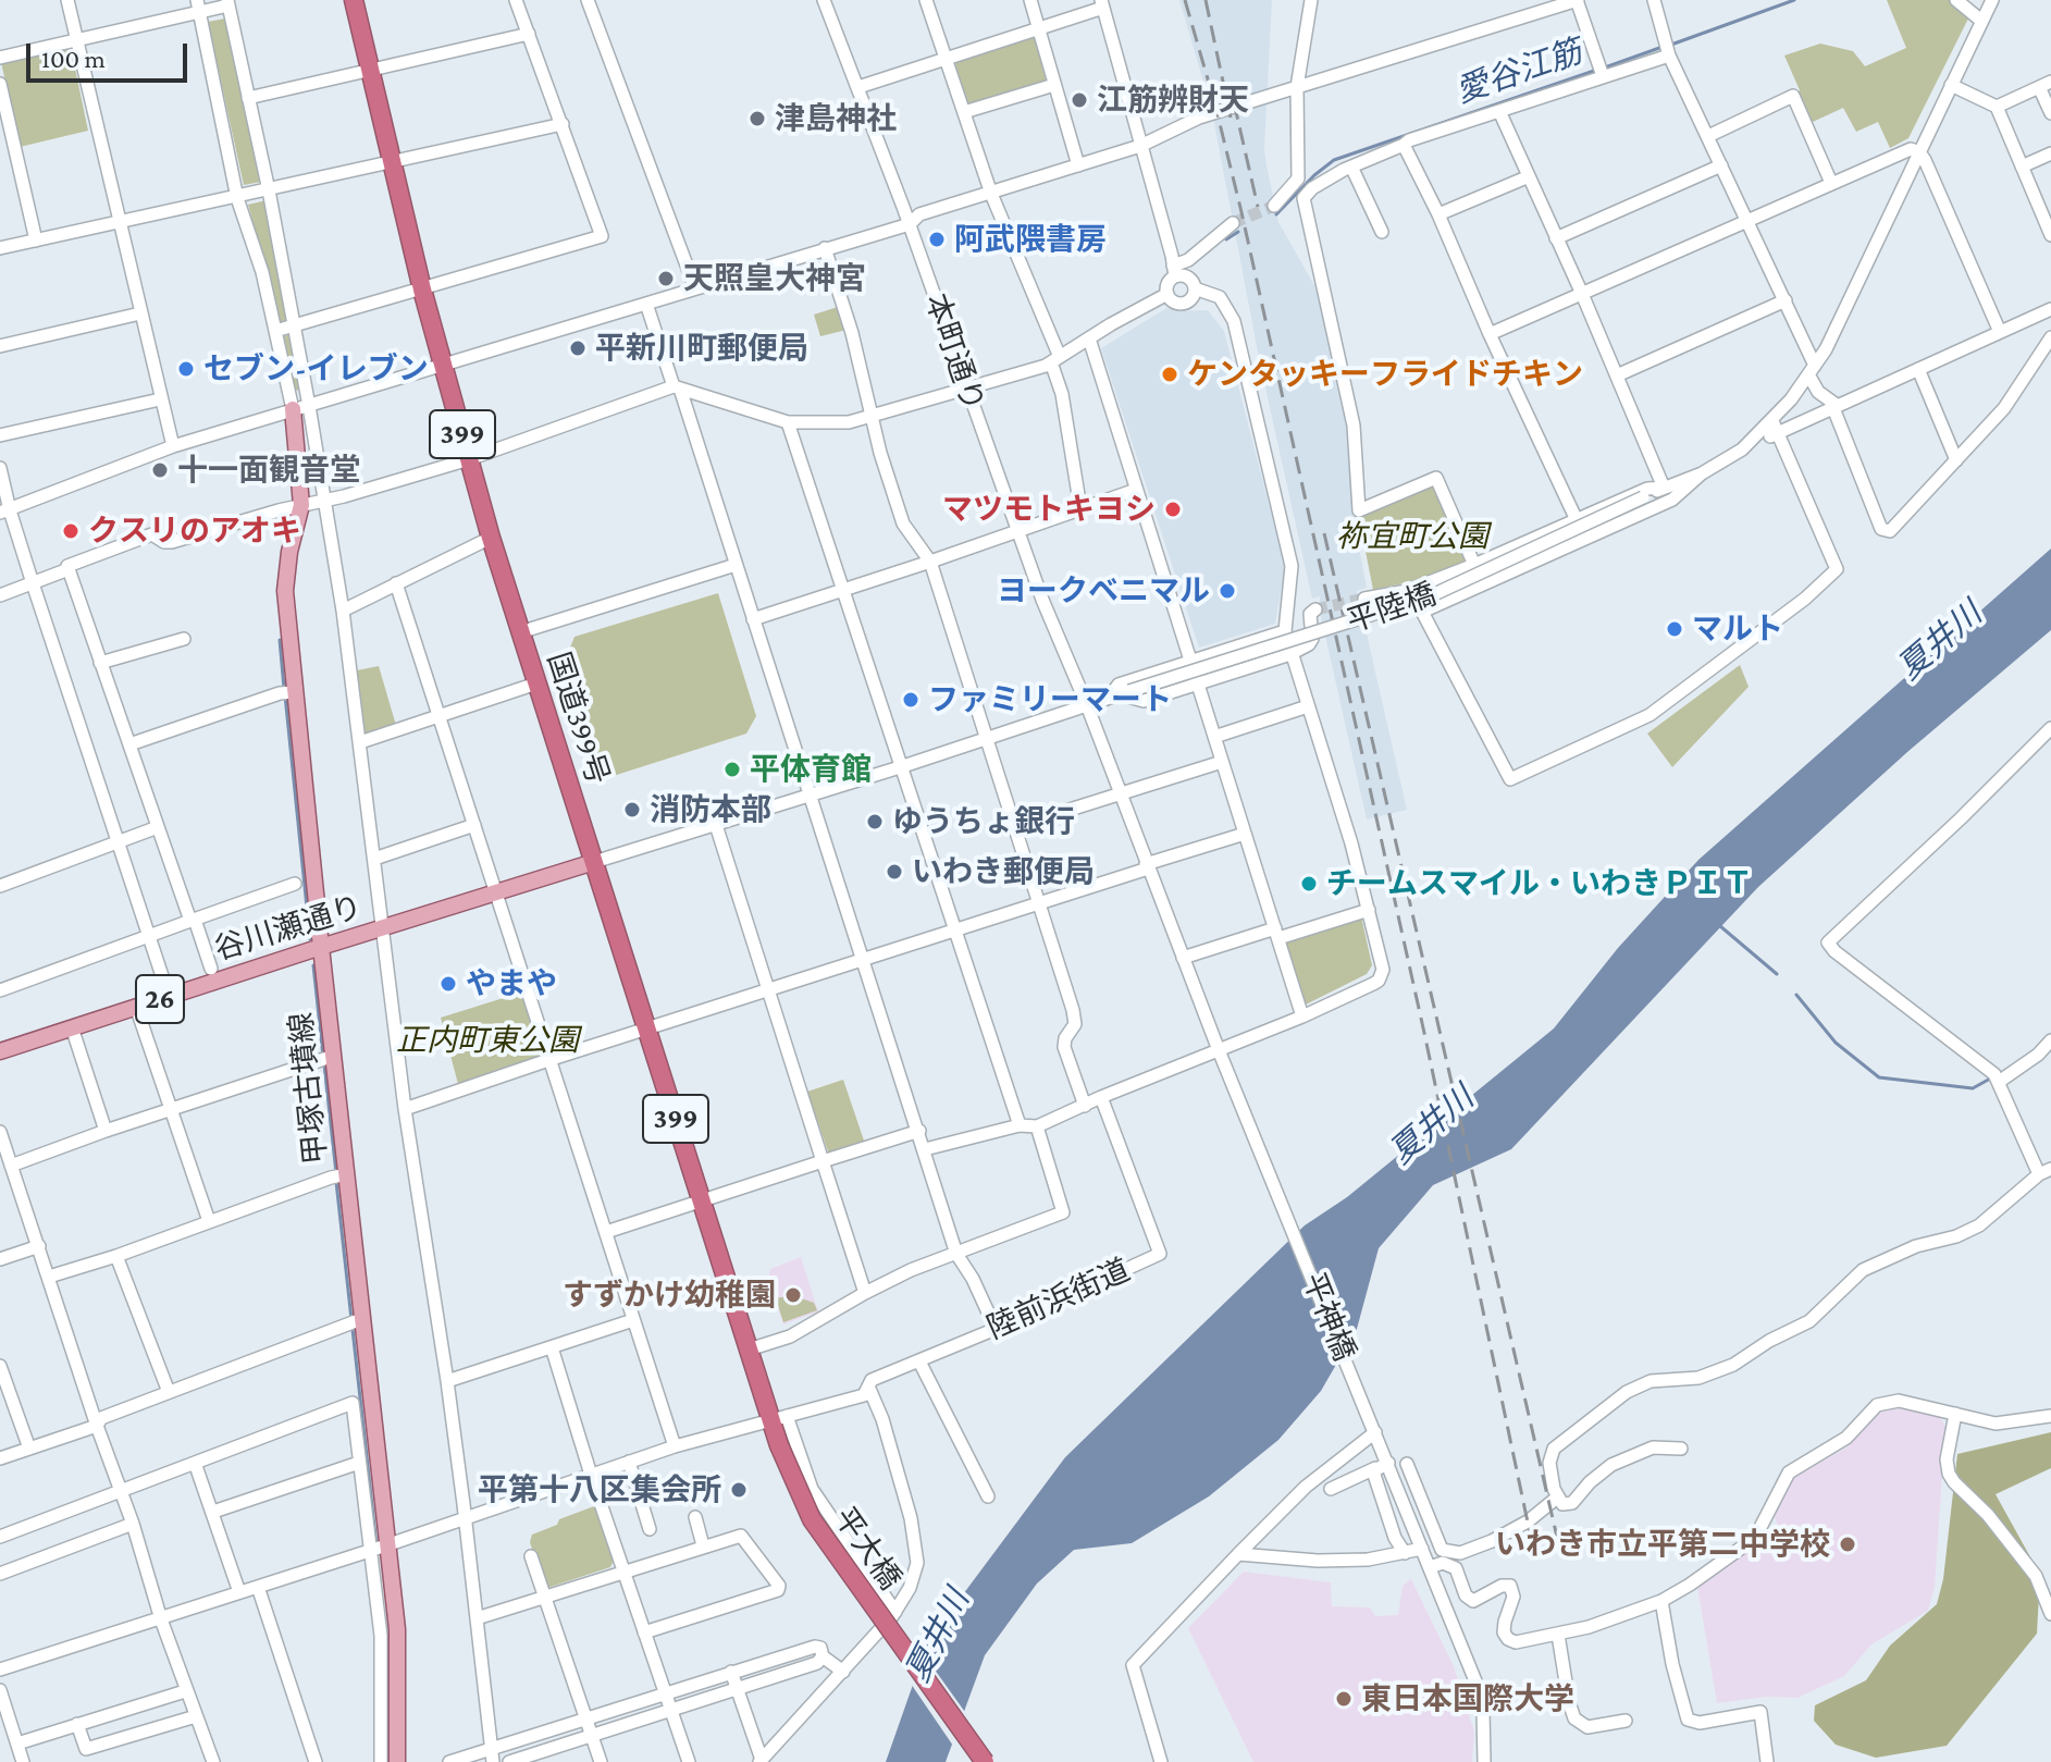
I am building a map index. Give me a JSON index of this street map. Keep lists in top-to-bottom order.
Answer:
{
  "streets": {
    "highway": ["399", "国道399号", "平大橋"],
    "main road": ["谷川瀬通り", "26", "甲塚古墳線"],
    "street": [
      "本町通り",
      "平陸橋",
      "陸前浜街道",
      "平神橋"
    ]
  },
  "crossings": [
    ["国道399号", "谷川瀬通り"],
    ["国道399号", "平大橋"],
    ["谷川瀬通り", "甲塚古墳線"]
  ],
  "water": ["愛谷江筋", "夏井川"],
  "parks": ["祢宜町公園", "正内町東公園"],
  "places": [
    "江筋辨財天",
    "津島神社",
    "阿武隈書房",
    "天照皇大神宮",
    "平新川町郵便局",
    "セブン-イレブン",
    "ケンタッキーフライドチキン",
    "十一面観音堂",
    "マツモトキヨシ",
    "クスリのアオキ",
    "ヨークベニマル",
    "マルト",
    "ファミリーマート",
    "平体育館",
    "消防本部",
    "ゆうちょ銀行",
    "いわき郵便局",
    "チームスマイル・いわきＰＩＴ",
    "やまや",
    "すずかけ幼稚園",
    "平第十八区集会所",
    "いわき市立平第二中学校",
    "東日本国際大学"
  ],
  "scale_bar": "100 m"
}
